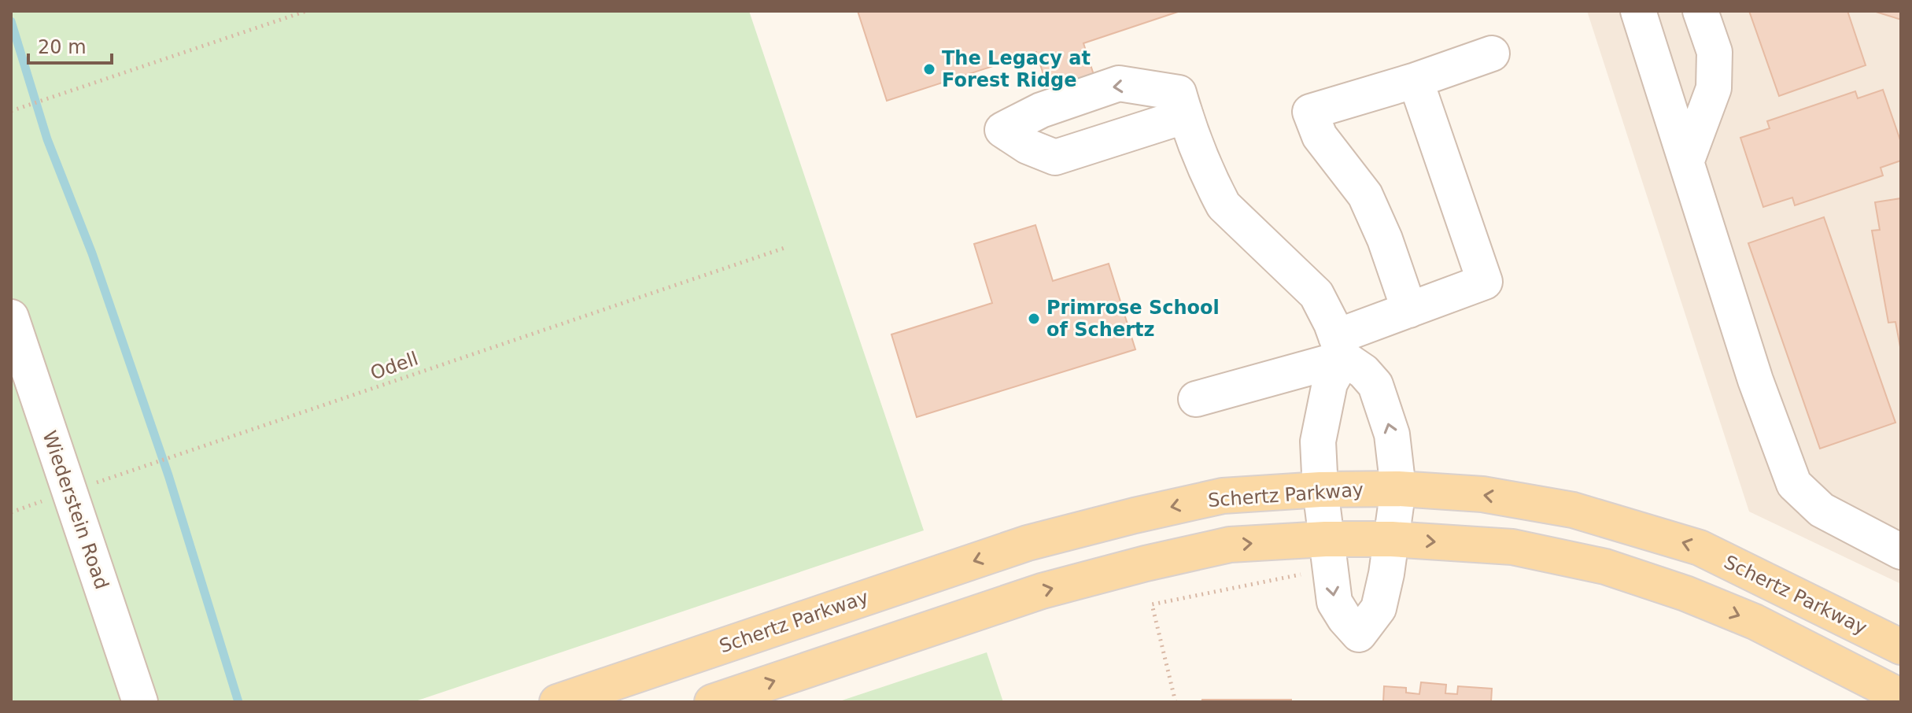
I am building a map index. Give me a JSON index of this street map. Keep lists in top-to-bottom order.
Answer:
{
  "streets": {
    "main road": ["Schertz Parkway"],
    "street": ["Wiederstein Road"],
    "path": ["Odell"]
  },
  "crossings": [
    ["Odell", "Wiederstein Road"]
  ],
  "places": ["The Legacy at Forest Ridge", "Primrose School of Schertz"],
  "scale_bar": "20 m"
}
